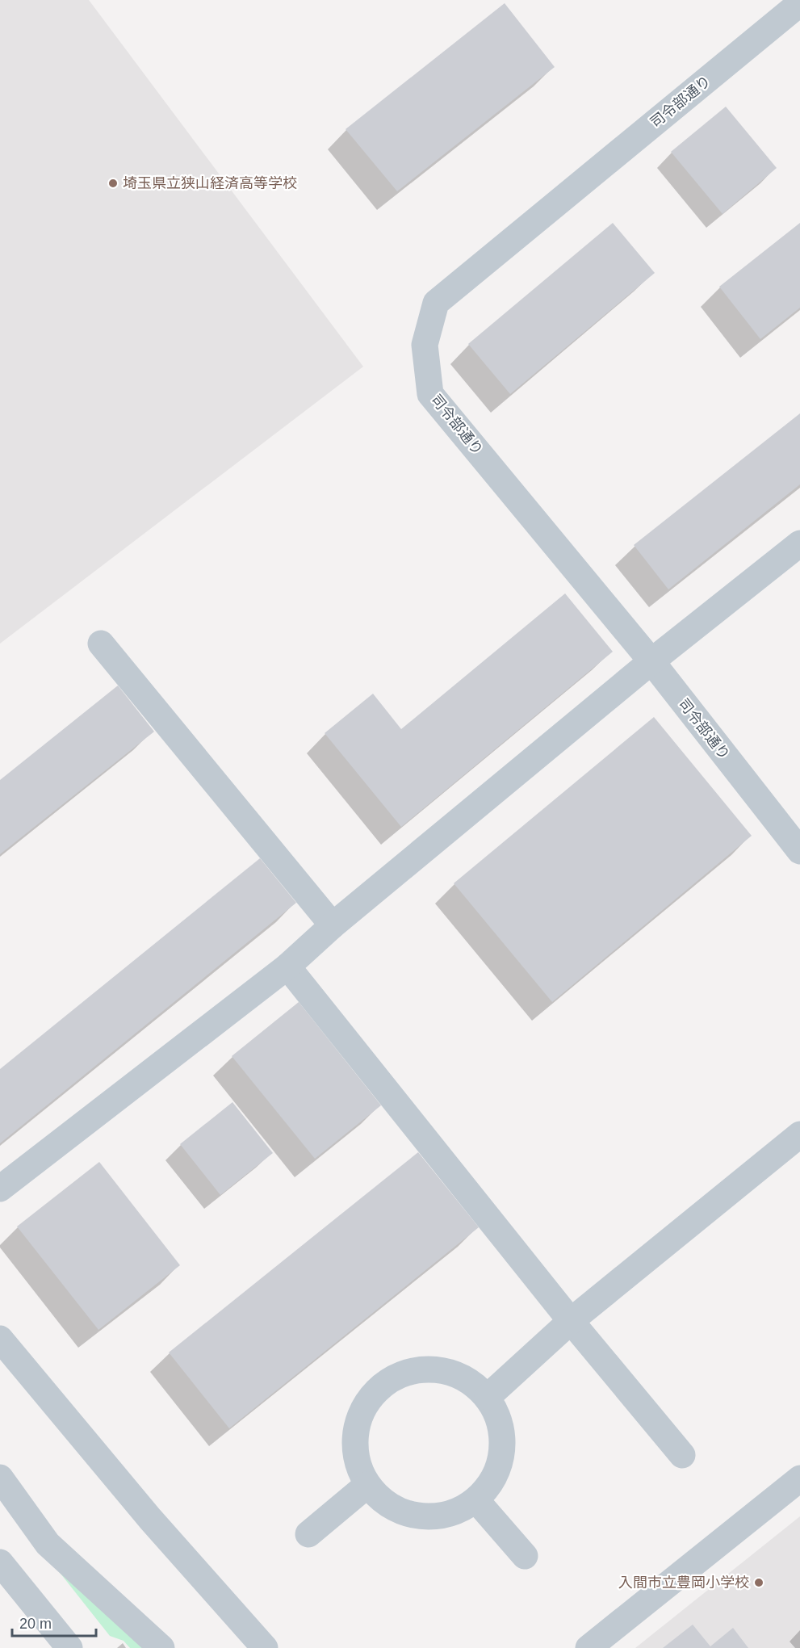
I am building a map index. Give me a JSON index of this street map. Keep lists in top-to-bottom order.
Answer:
{
  "streets": {
    "street": ["司令部通り"]
  },
  "places": ["埼玉県立狭山経済高等学校", "入間市立豊岡小学校"],
  "scale_bar": "20 m"
}
